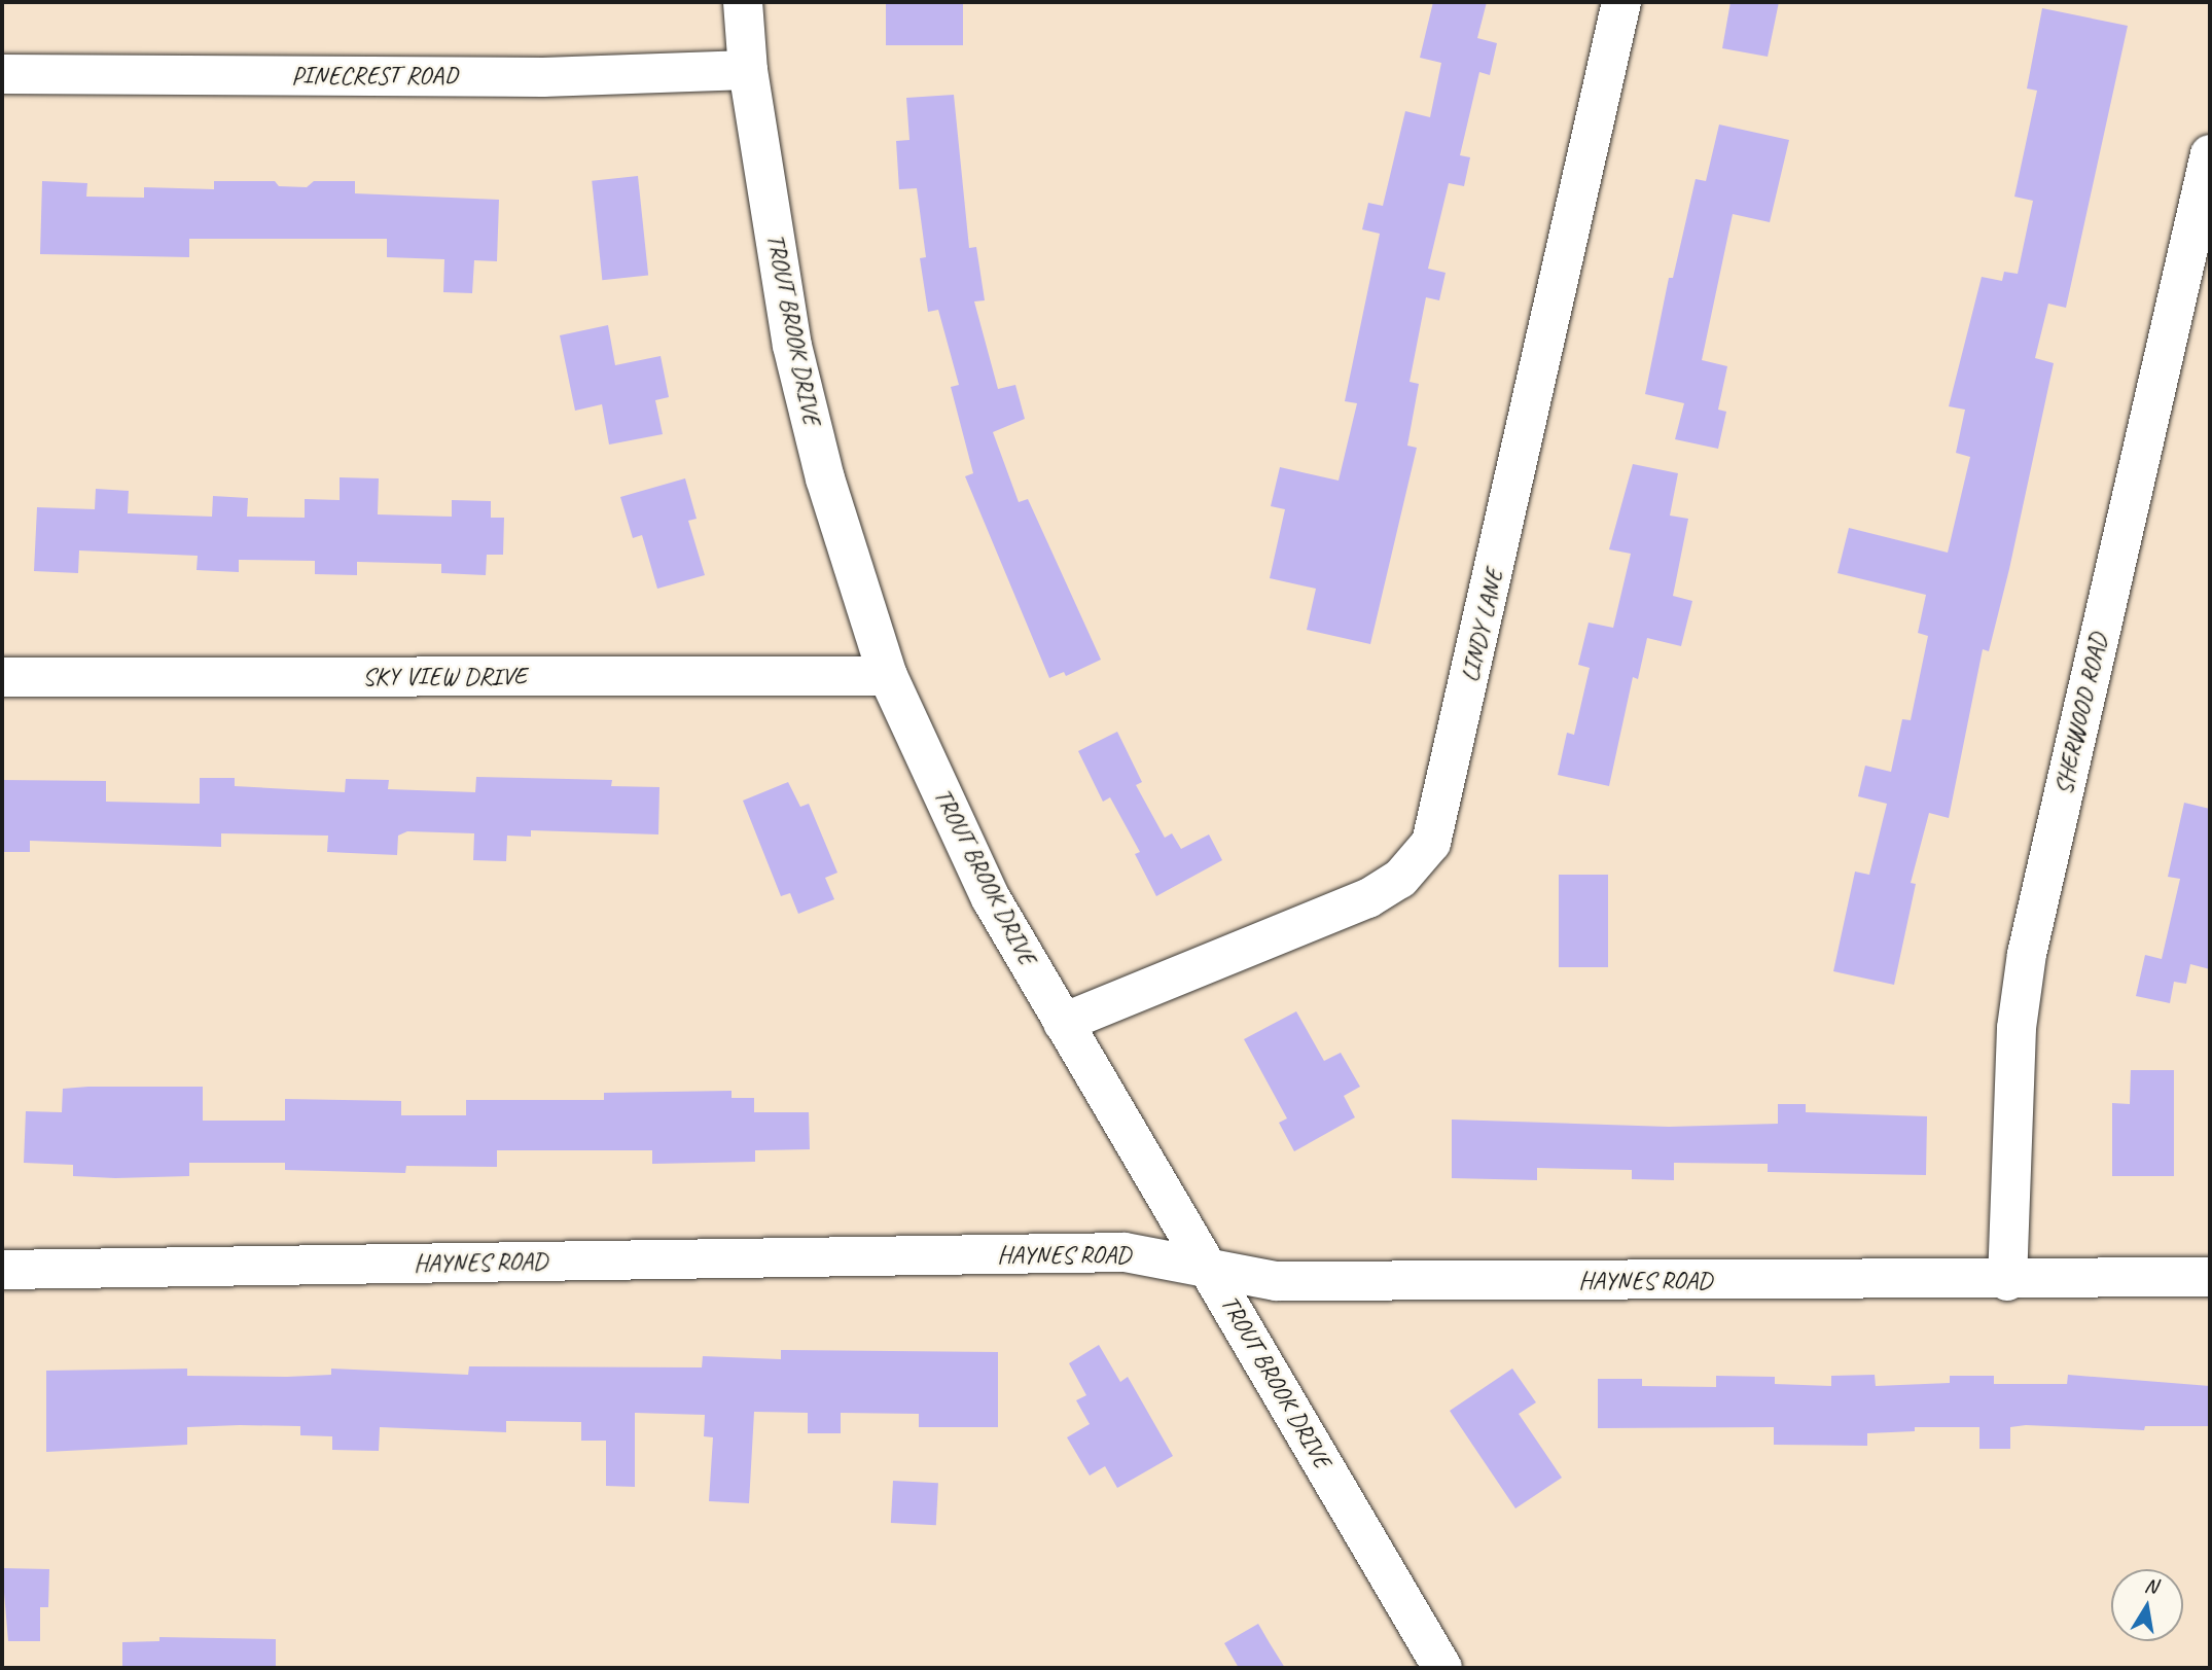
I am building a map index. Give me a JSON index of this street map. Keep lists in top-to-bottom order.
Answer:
{
  "streets": {
    "street": [
      "PINECREST ROAD",
      "TROUT BROOK DRIVE",
      "LINDY LANE",
      "SKY VIEW DRIVE",
      "SHERWOOD ROAD",
      "HAYNES ROAD"
    ]
  },
  "crossings": [
    ["PINECREST ROAD", "TROUT BROOK DRIVE"],
    ["TROUT BROOK DRIVE", "LINDY LANE"],
    ["TROUT BROOK DRIVE", "SKY VIEW DRIVE"],
    ["TROUT BROOK DRIVE", "HAYNES ROAD"],
    ["SHERWOOD ROAD", "HAYNES ROAD"]
  ],
  "north": "top"
}
